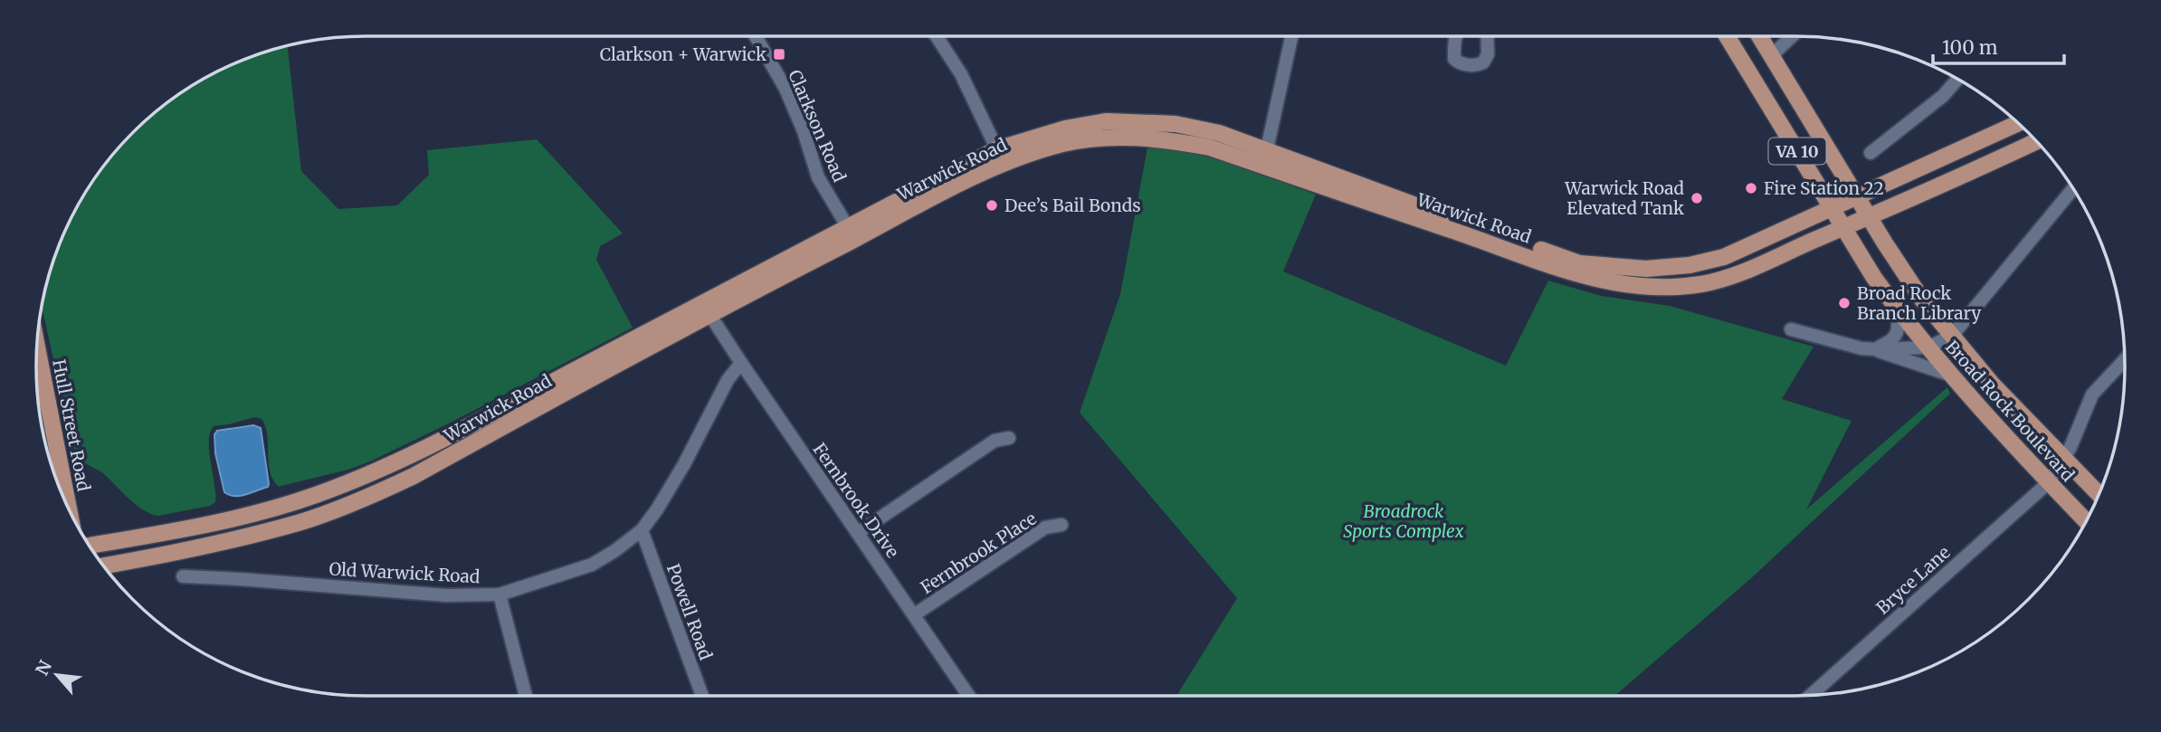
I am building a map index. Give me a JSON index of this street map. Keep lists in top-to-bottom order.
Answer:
{
  "streets": {
    "main road": [
      "VA 10",
      "Warwick Road",
      "Broad Rock Boulevard",
      "Hull Street Road"
    ],
    "street": [
      "Clarkson Road",
      "Fernbrook Drive",
      "Fernbrook Place",
      "Old Warwick Road",
      "Bryce Lane",
      "Powell Road"
    ]
  },
  "crossings": [
    ["Clarkson Road", "Warwick Road"],
    ["Warwick Road", "Broad Rock Boulevard"],
    ["Warwick Road", "Fernbrook Drive"],
    ["Broad Rock Boulevard", "Bryce Lane"],
    ["Fernbrook Drive", "Fernbrook Place"],
    ["Fernbrook Drive", "Old Warwick Road"],
    ["Old Warwick Road", "Powell Road"]
  ],
  "parks": ["Broadrock Sports Complex"],
  "places": {
    "transit": ["Clarkson + Warwick"],
    "other": [
      "Fire Station 22",
      "Warwick Road Elevated Tank",
      "Dee’s Bail Bonds",
      "Broad Rock Branch Library"
    ]
  },
  "scale_bar": "100 m",
  "north": "top left"
}
